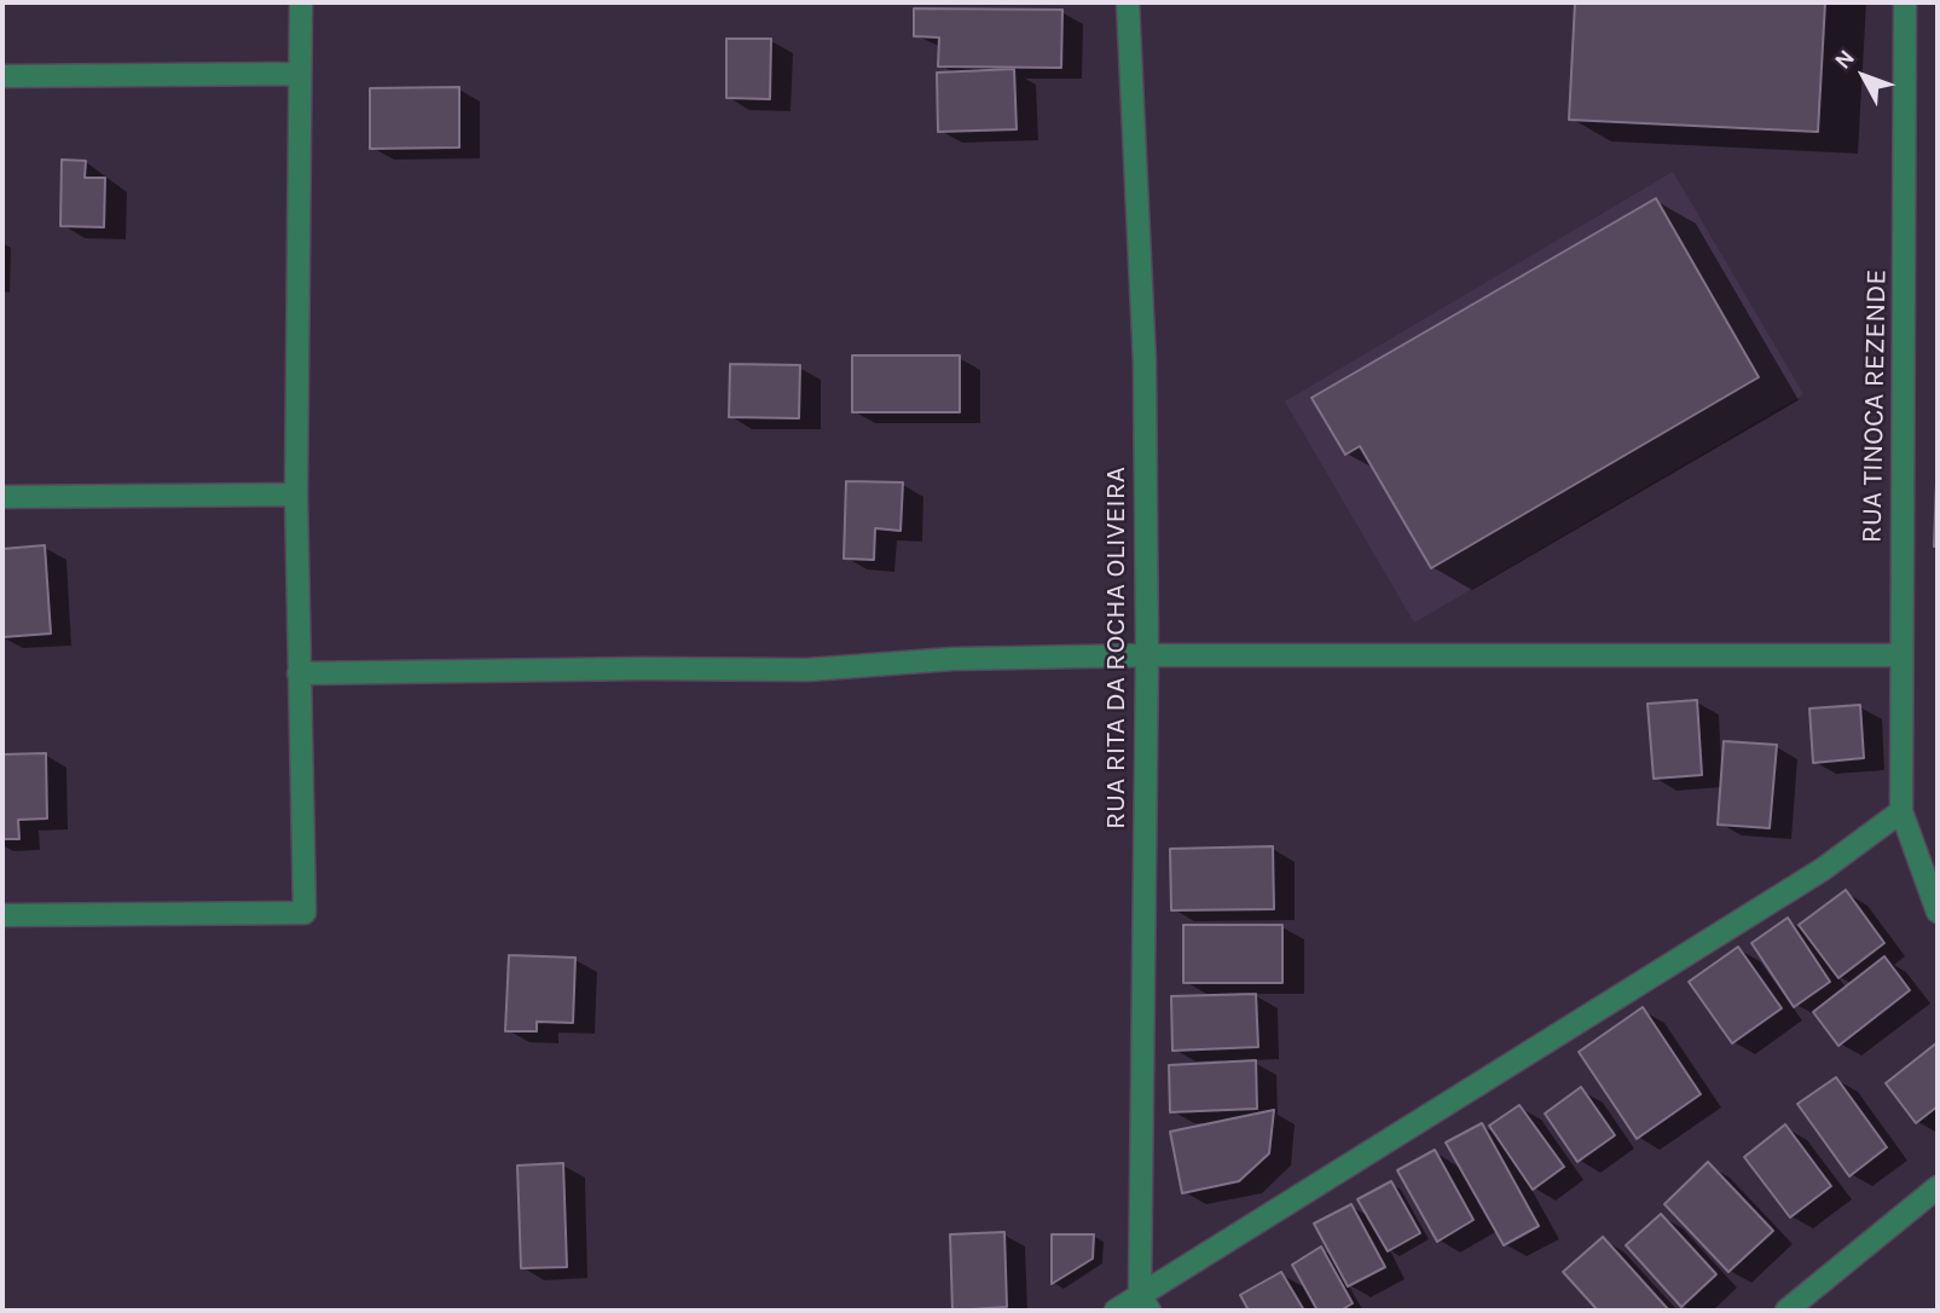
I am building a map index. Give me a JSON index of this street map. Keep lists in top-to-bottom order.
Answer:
{
  "streets": {
    "street": ["RUA TINOCA REZENDE", "RUA RITA DA ROCHA OLIVEIRA"]
  },
  "north": "top left"
}
